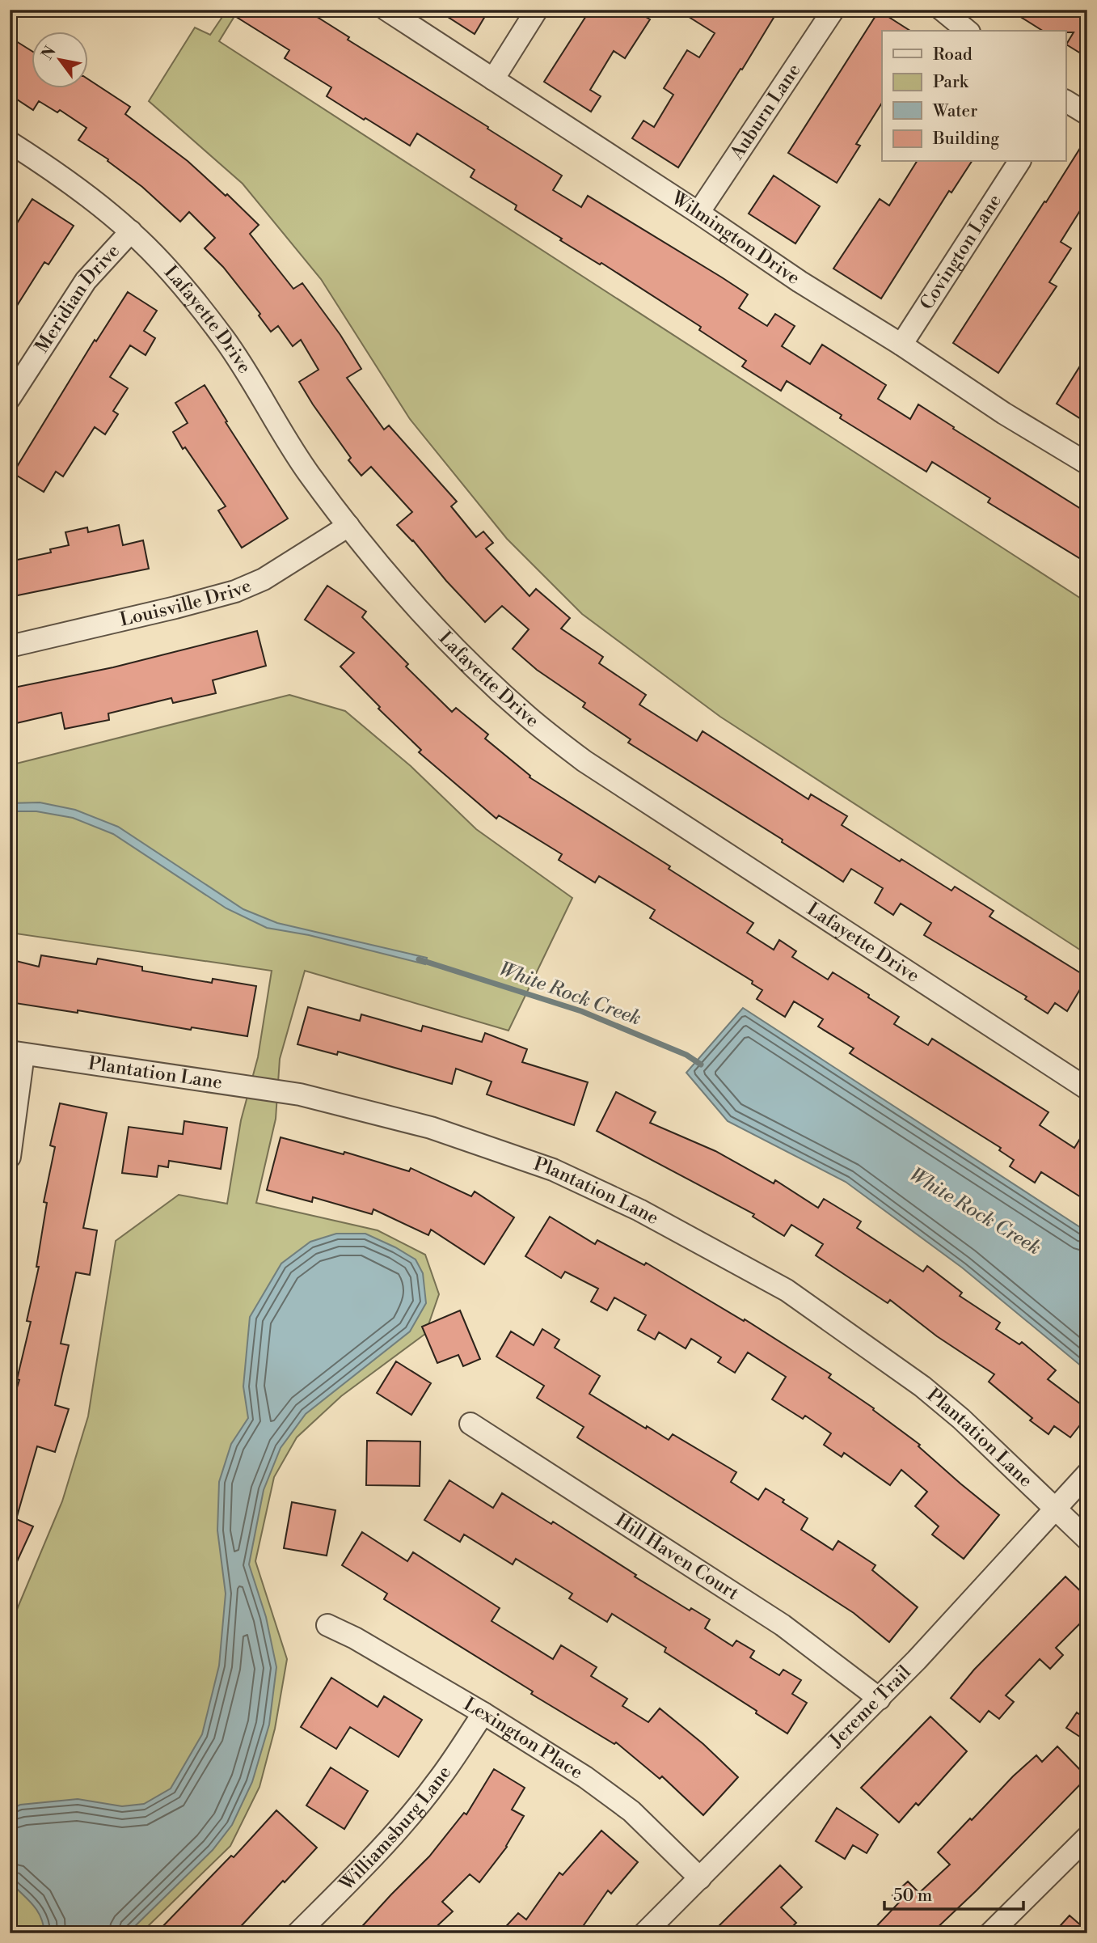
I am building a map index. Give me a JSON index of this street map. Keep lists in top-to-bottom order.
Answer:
{
  "streets": {
    "street": [
      "Auburn Lane",
      "Wilmington Drive",
      "Covington Lane",
      "Meridian Drive",
      "Lafayette Drive",
      "Louisville Drive",
      "Plantation Lane",
      "Hill Haven Court",
      "Jereme Trail",
      "Lexington Place",
      "Williamsburg Lane"
    ]
  },
  "crossings": [
    ["Auburn Lane", "Wilmington Drive"],
    ["Wilmington Drive", "Covington Lane"],
    ["Meridian Drive", "Lafayette Drive"],
    ["Lafayette Drive", "Louisville Drive"],
    ["Plantation Lane", "Jereme Trail"],
    ["Hill Haven Court", "Jereme Trail"],
    ["Jereme Trail", "Lexington Place"],
    ["Lexington Place", "Williamsburg Lane"]
  ],
  "water": ["White Rock Creek"],
  "legend": [
    "Road",
    "Park",
    "Water",
    "Building"
  ],
  "scale_bar": "50 m",
  "north": "top left"
}
